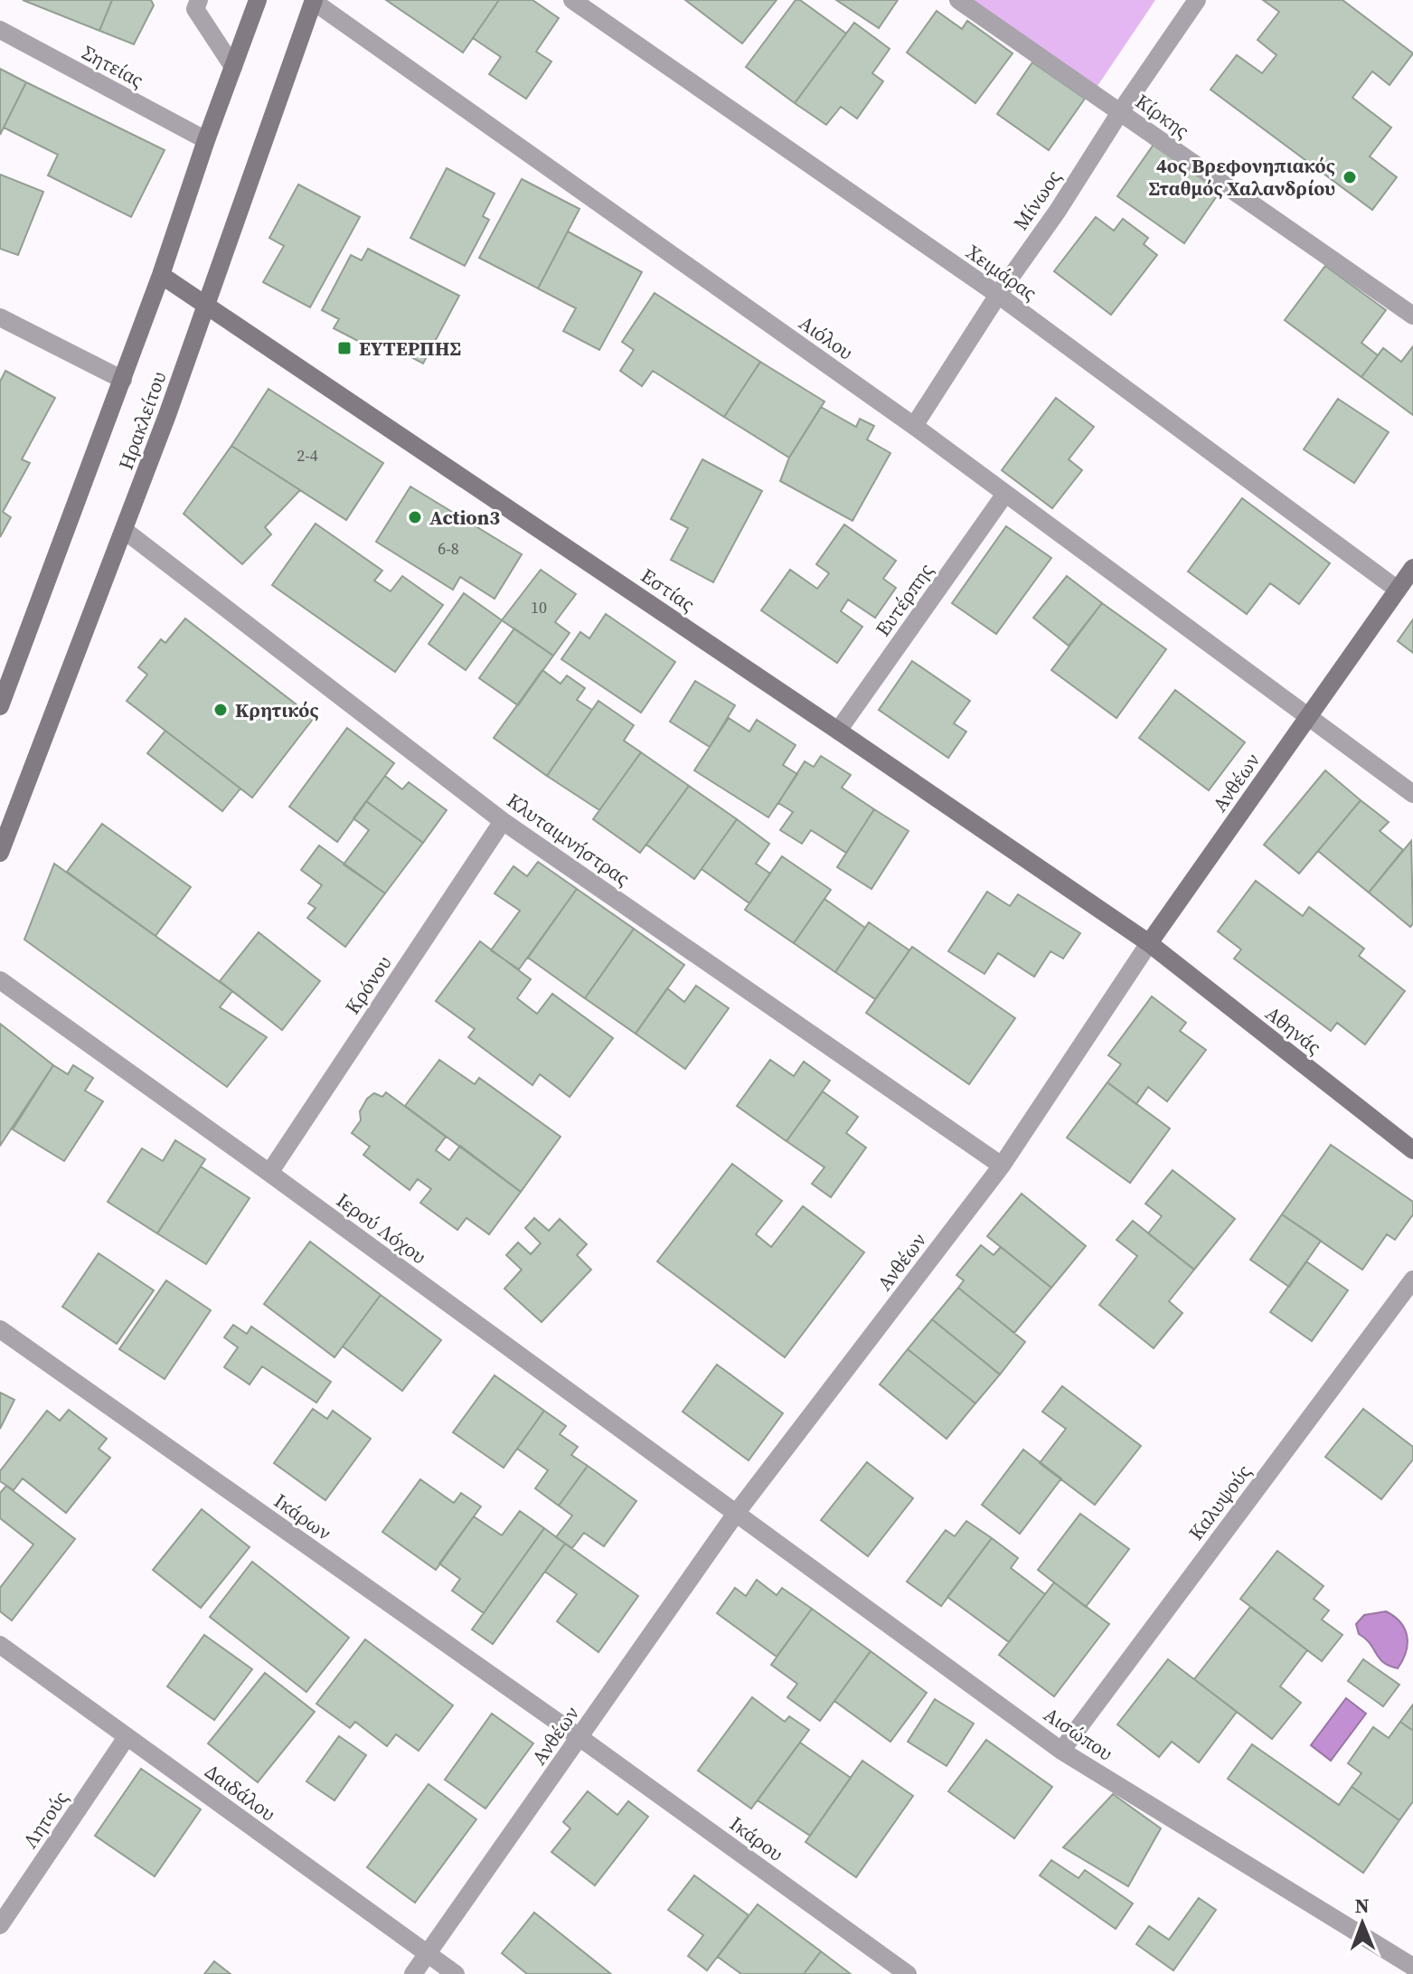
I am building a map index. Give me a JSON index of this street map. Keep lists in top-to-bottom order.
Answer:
{
  "streets": {
    "street": [
      "Σητείας",
      "Κίρκης",
      "Μίνωος",
      "Χειμάρας",
      "Αιόλου",
      "Ηρακλείτου",
      "Εστίας",
      "Ευτέρπης",
      "Ανθέων",
      "Κλυταιμνήστρας",
      "Κρόνου",
      "Αθηνάς",
      "Ιερού Λόχου",
      "Καλυψούς",
      "Ικάρων",
      "Αισώπου",
      "Δαιδάλου",
      "Λητούς",
      "Ικάρου"
    ]
  },
  "crossings": [
    ["Σητείας", "Ηρακλείτου"],
    ["Κίρκης", "Μίνωος"],
    ["Μίνωος", "Χειμάρας"],
    ["Μίνωος", "Αιόλου"],
    ["Χειμάρας", "Ανθέων"],
    ["Αιόλου", "Ηρακλείτου"],
    ["Αιόλου", "Ευτέρπης"],
    ["Αιόλου", "Ανθέων"],
    ["Ηρακλείτου", "Εστίας"],
    ["Ηρακλείτου", "Κλυταιμνήστρας"],
    ["Εστίας", "Ευτέρπης"],
    ["Εστίας", "Ανθέων"],
    ["Εστίας", "Αθηνάς"],
    ["Ανθέων", "Κλυταιμνήστρας"],
    ["Ανθέων", "Αθηνάς"],
    ["Ανθέων", "Ιερού Λόχου"],
    ["Ανθέων", "Ικάρων"],
    ["Ανθέων", "Αισώπου"],
    ["Ανθέων", "Δαιδάλου"],
    ["Ανθέων", "Ικάρου"],
    ["Κλυταιμνήστρας", "Κρόνου"],
    ["Κρόνου", "Ιερού Λόχου"],
    ["Ιερού Λόχου", "Αισώπου"],
    ["Καλυψούς", "Αισώπου"],
    ["Ικάρων", "Ικάρου"],
    ["Δαιδάλου", "Λητούς"]
  ],
  "places": {
    "other": ["4ος Βρεφονηπιακός Σταθμός Χαλανδρίου", "Action3", "Κρητικός"],
    "transit": ["ΕΥΤΕΡΠΗΣ"]
  },
  "house_numbers": ["2-4", "6-8", "10"],
  "north": "top"
}
